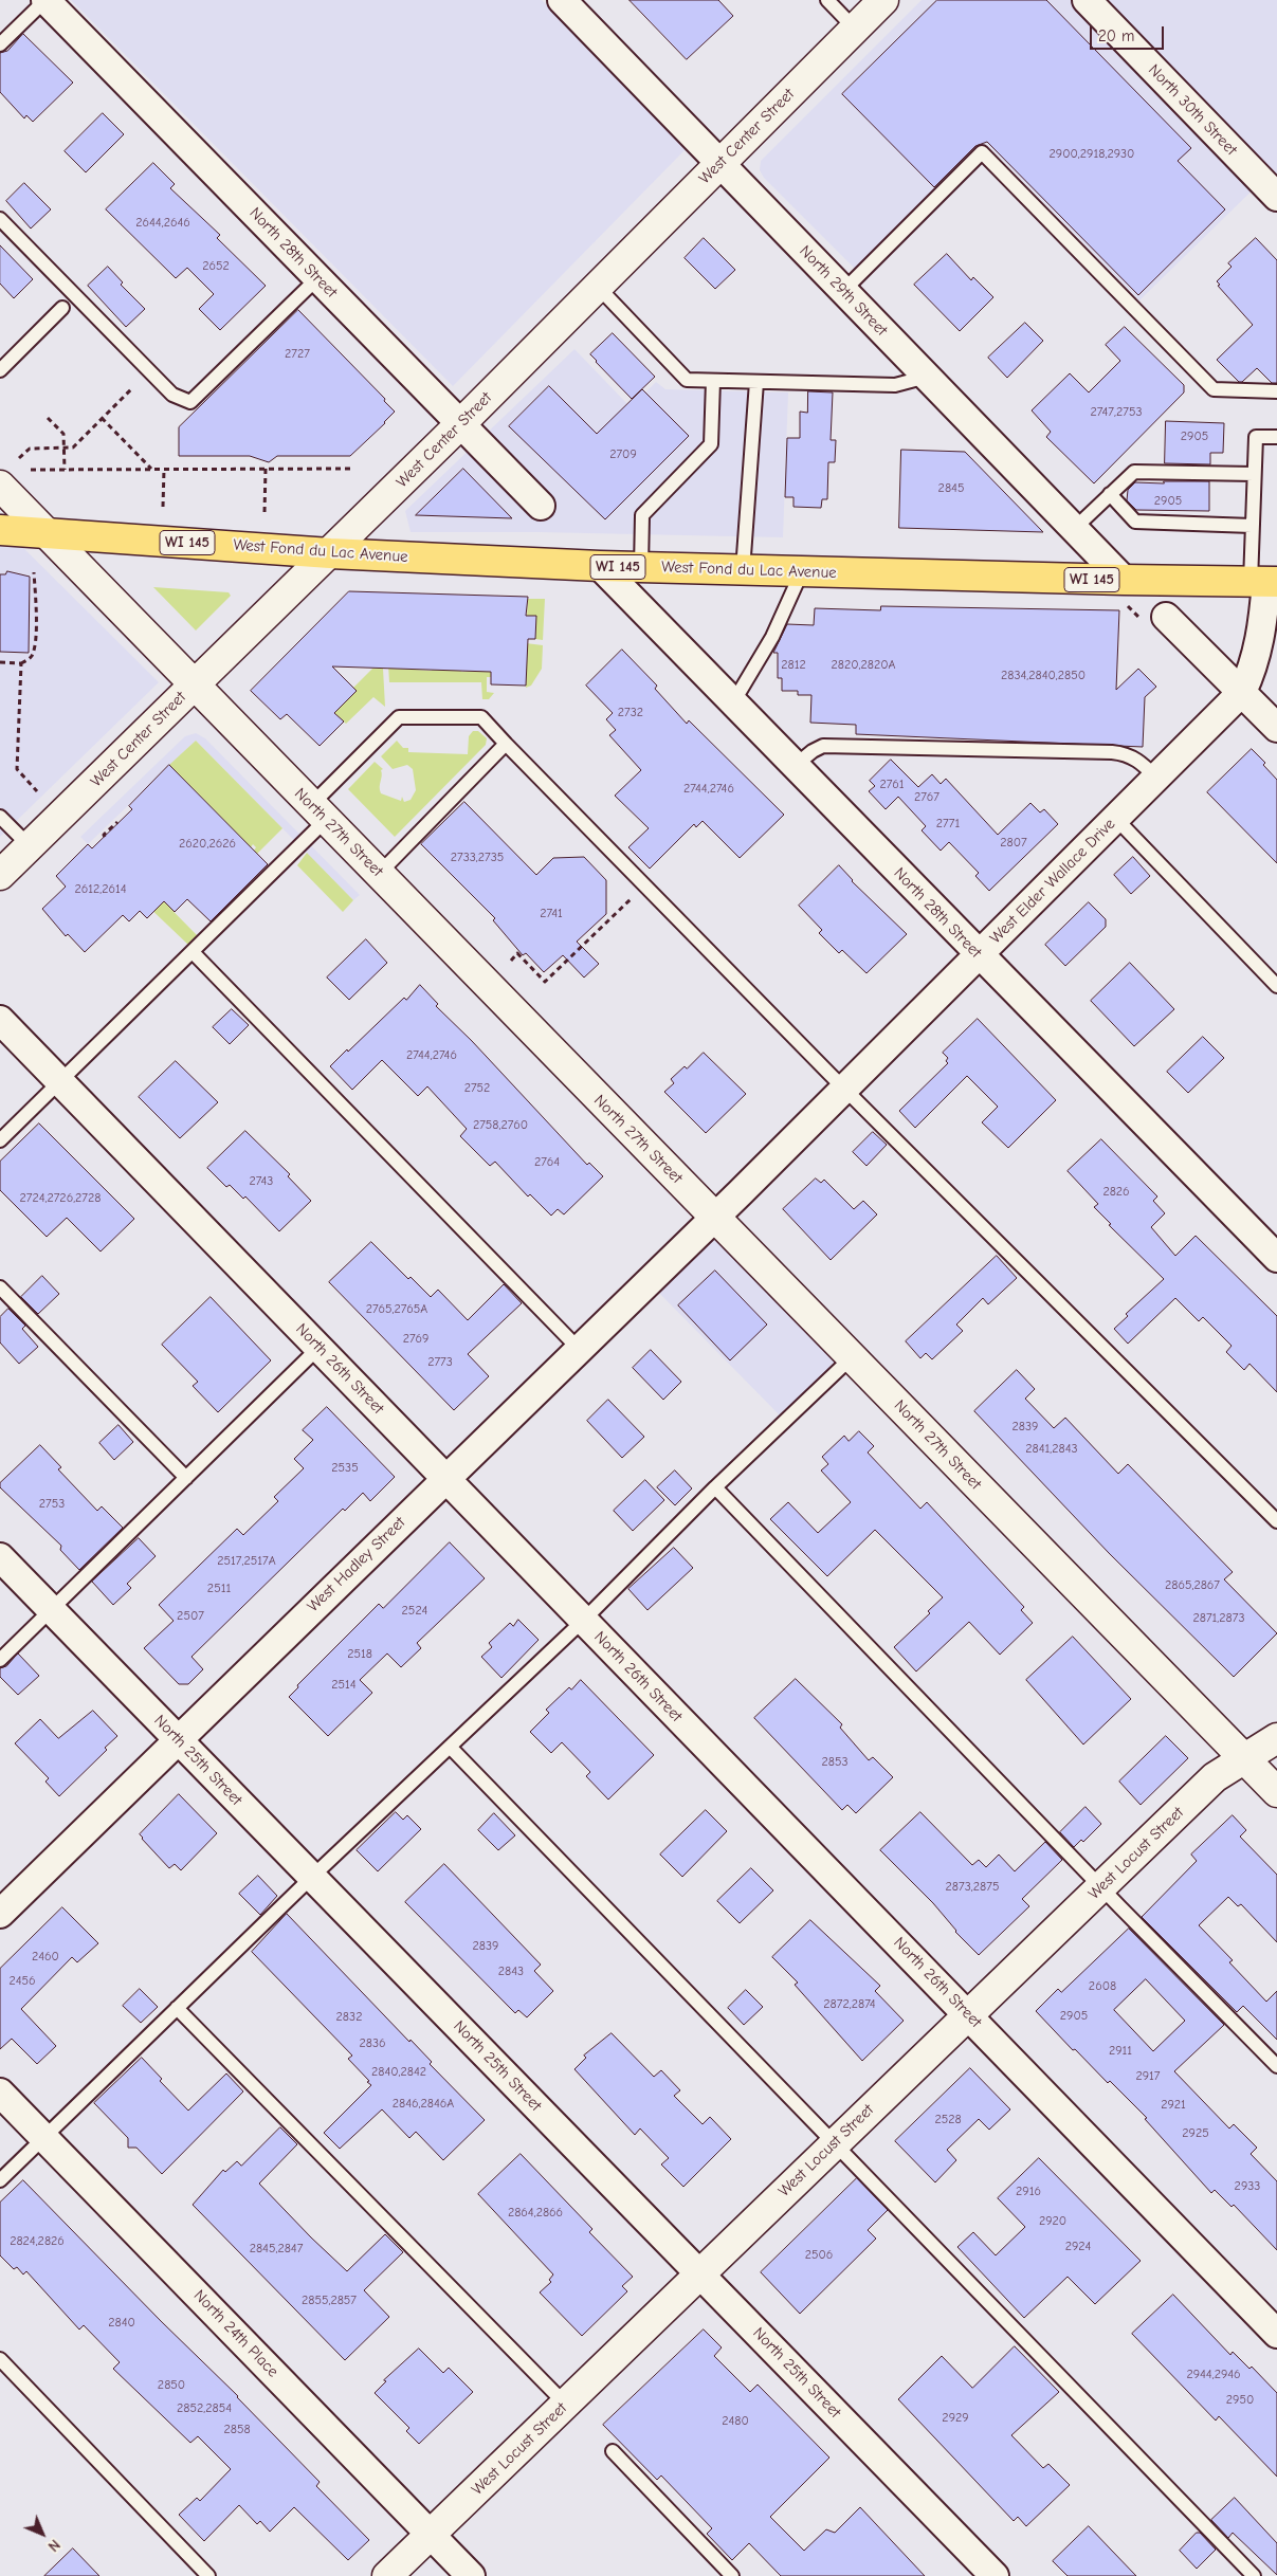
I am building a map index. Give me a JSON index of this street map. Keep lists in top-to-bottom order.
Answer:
{
  "streets": {
    "main road": ["WI 145", "West Fond du Lac Avenue"],
    "street": [
      "North 30th Street",
      "West Center Street",
      "North 28th Street",
      "North 29th Street",
      "North 27th Street",
      "West Elder Wallace Drive",
      "North 26th Street",
      "West Hadley Street",
      "North 25th Street",
      "West Locust Street",
      "North 24th Place"
    ]
  },
  "crossings": [
    ["West Center Street", "North 28th Street"],
    ["West Center Street", "North 29th Street"],
    ["West Center Street", "West Fond du Lac Avenue"],
    ["West Center Street", "North 27th Street"],
    ["North 28th Street", "West Fond du Lac Avenue"],
    ["North 28th Street", "West Elder Wallace Drive"],
    ["North 29th Street", "West Fond du Lac Avenue"],
    ["West Fond du Lac Avenue", "North 27th Street"],
    ["West Fond du Lac Avenue", "West Elder Wallace Drive"],
    ["North 27th Street", "West Elder Wallace Drive"],
    ["North 27th Street", "West Hadley Street"],
    ["North 27th Street", "West Locust Street"],
    ["West Elder Wallace Drive", "West Hadley Street"],
    ["North 26th Street", "West Hadley Street"],
    ["North 26th Street", "West Locust Street"],
    ["West Hadley Street", "North 25th Street"],
    ["North 25th Street", "West Locust Street"],
    ["West Locust Street", "North 24th Place"]
  ],
  "house_numbers": [
    "2900,2918,2930",
    "2644,2646",
    "2652",
    "2727",
    "2747,2753",
    "2905",
    "2709",
    "2845",
    "2905",
    "2812",
    "2820,2820A",
    "2834,2840,2850",
    "2732",
    "2761",
    "2744,2746",
    "2767",
    "2771",
    "2807",
    "2620,2626",
    "2733,2735",
    "2612,2614",
    "2741",
    "2744,2746",
    "2752",
    "2758,2760",
    "2764",
    "2743",
    "2826",
    "2724,2726,2728",
    "2765,2765A",
    "2769",
    "2773",
    "2839",
    "2841,2843",
    "2535",
    "2753",
    "2517,2517A",
    "2865,2867",
    "2511",
    "2524",
    "2507",
    "2871,2873",
    "2518",
    "2514",
    "2853",
    "2873,2875",
    "2839",
    "2460",
    "2843",
    "2456",
    "2608",
    "2872,2874",
    "2905",
    "2832",
    "2836",
    "2911",
    "2840,2842",
    "2917",
    "2846,2846A",
    "2921",
    "2528",
    "2925",
    "2933",
    "2916",
    "2864,2866",
    "2920",
    "2824,2826",
    "2924",
    "2845,2847",
    "2506",
    "2855,2857",
    "2840",
    "2944,2946",
    "2850",
    "2950",
    "2852,2854",
    "2929",
    "2480",
    "2858"
  ],
  "scale_bar": "20 m",
  "north": "bottom right"
}
